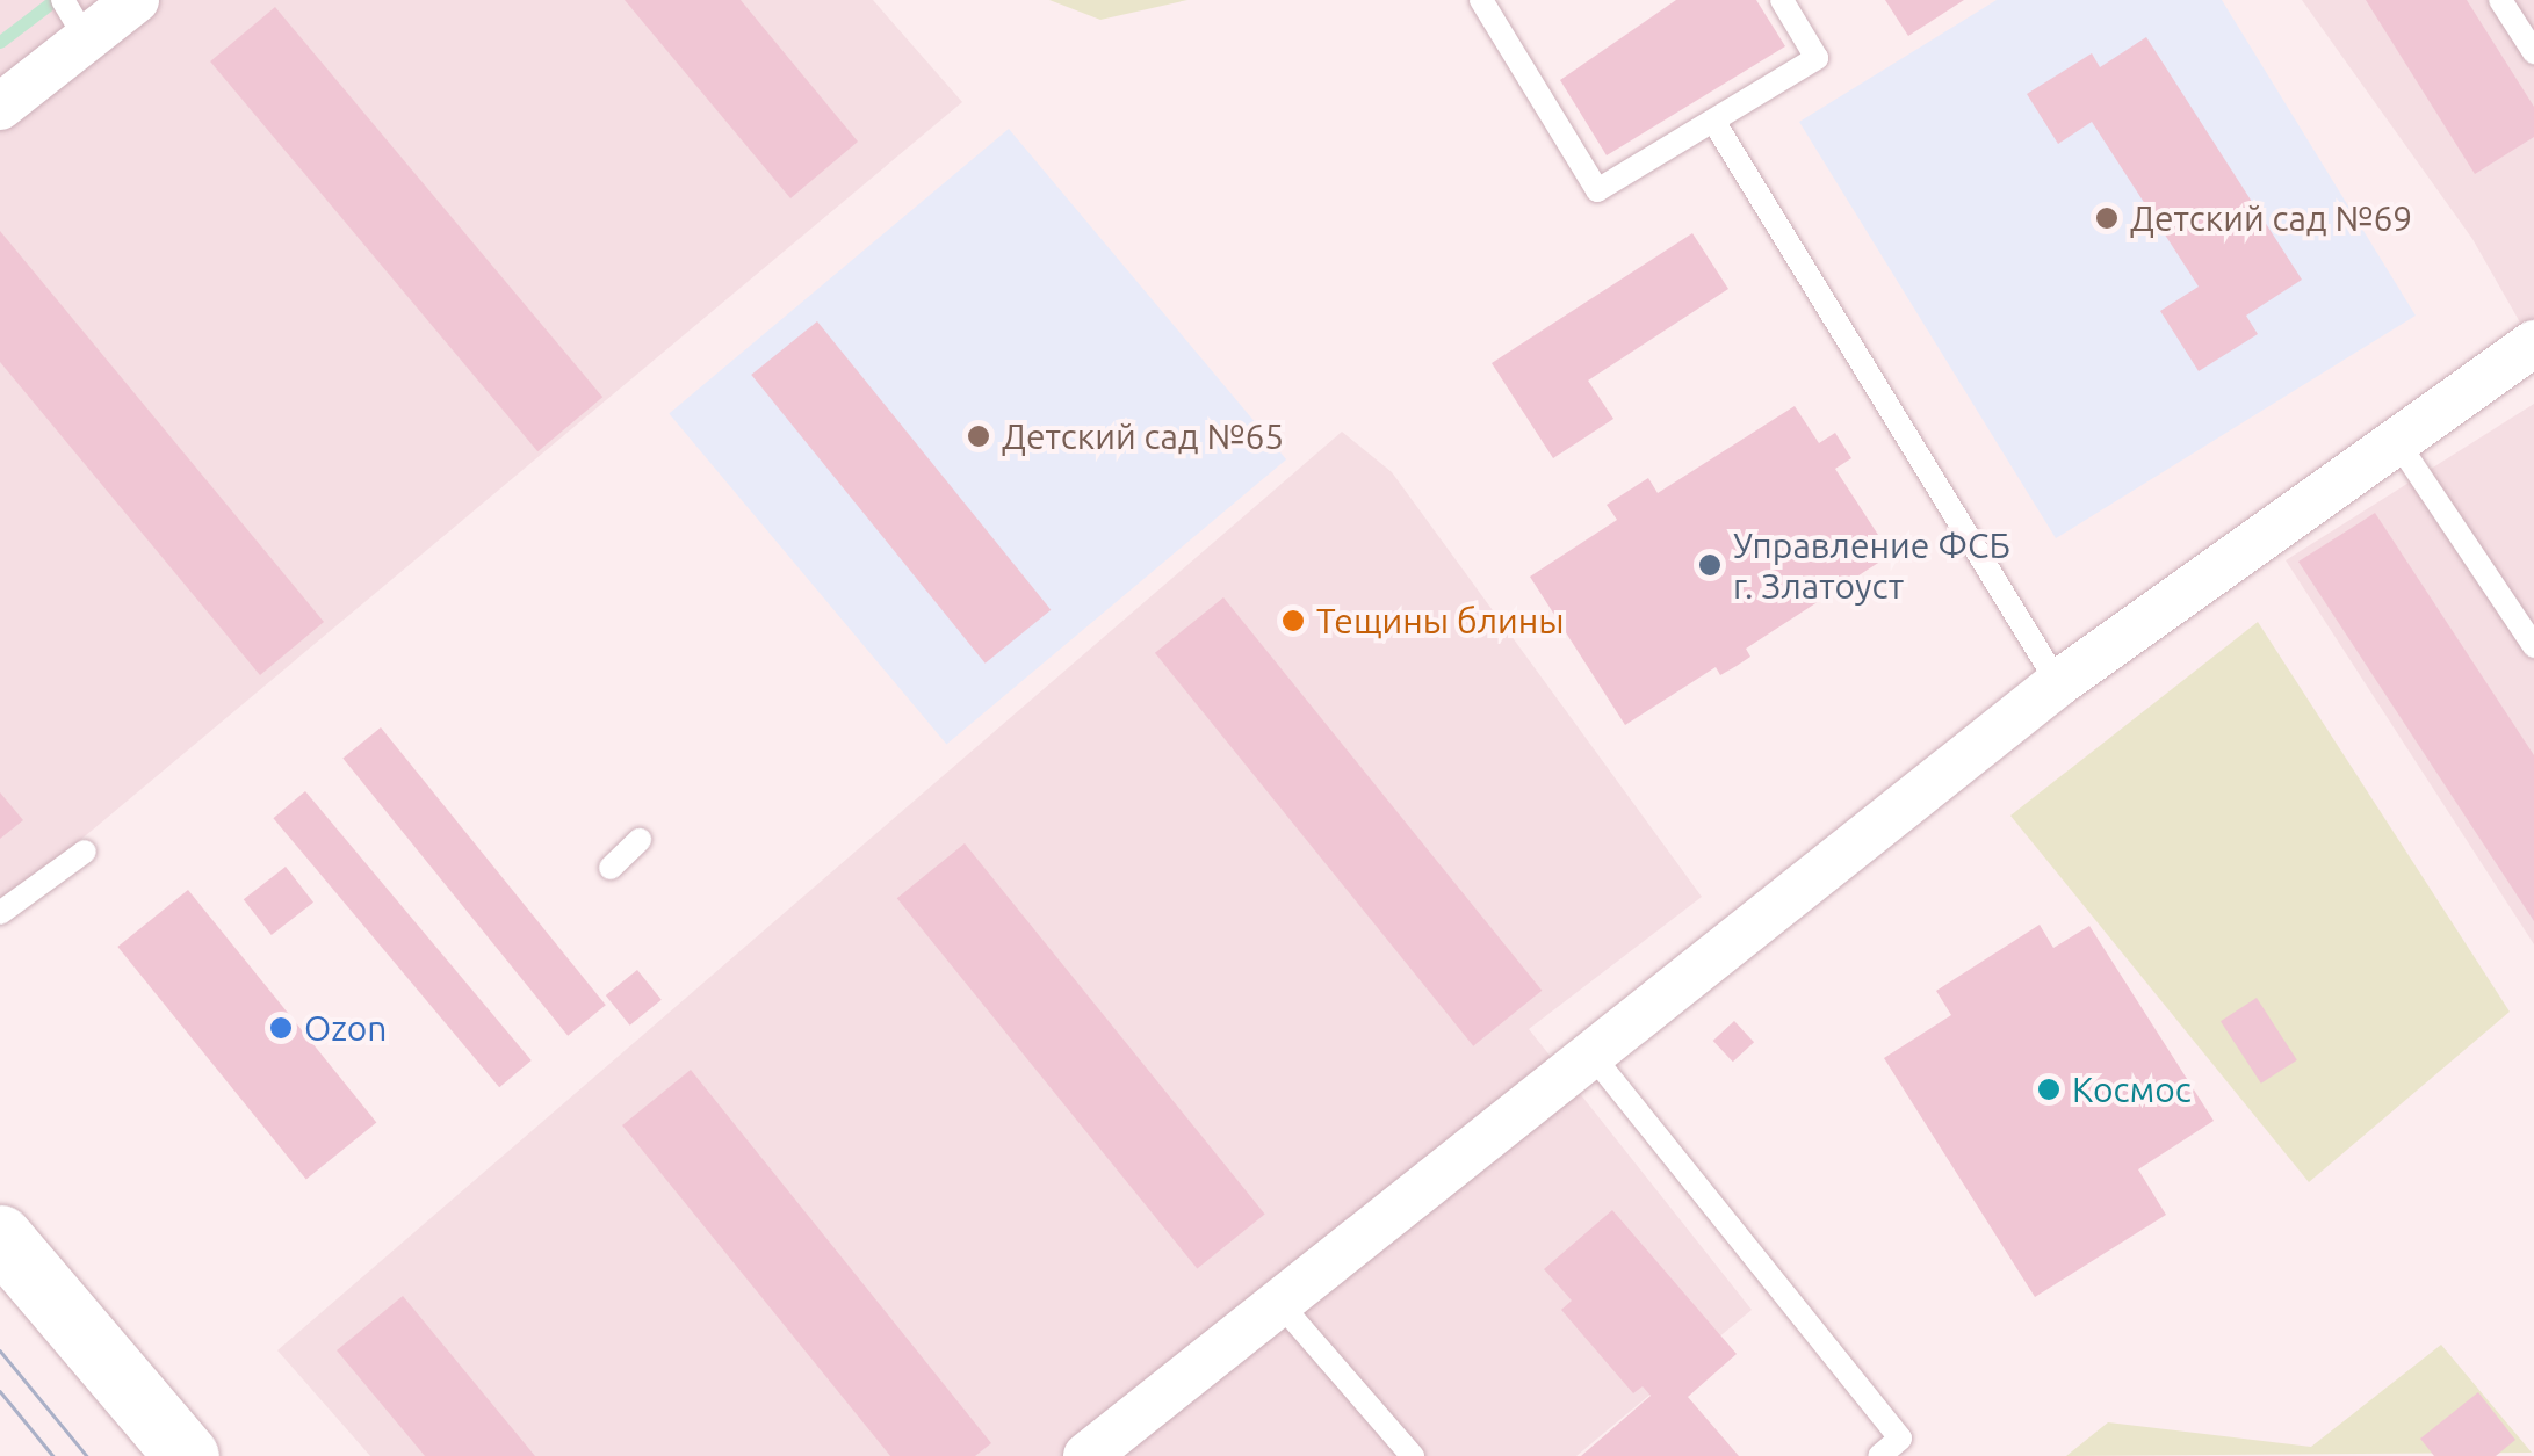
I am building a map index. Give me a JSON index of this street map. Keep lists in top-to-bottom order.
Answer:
{
  "places": [
    "Детский сад №69",
    "Детский сад №65",
    "Управление ФСБ г. Златоуст",
    "Тещины блины",
    "Ozon",
    "Космос"
  ]
}
